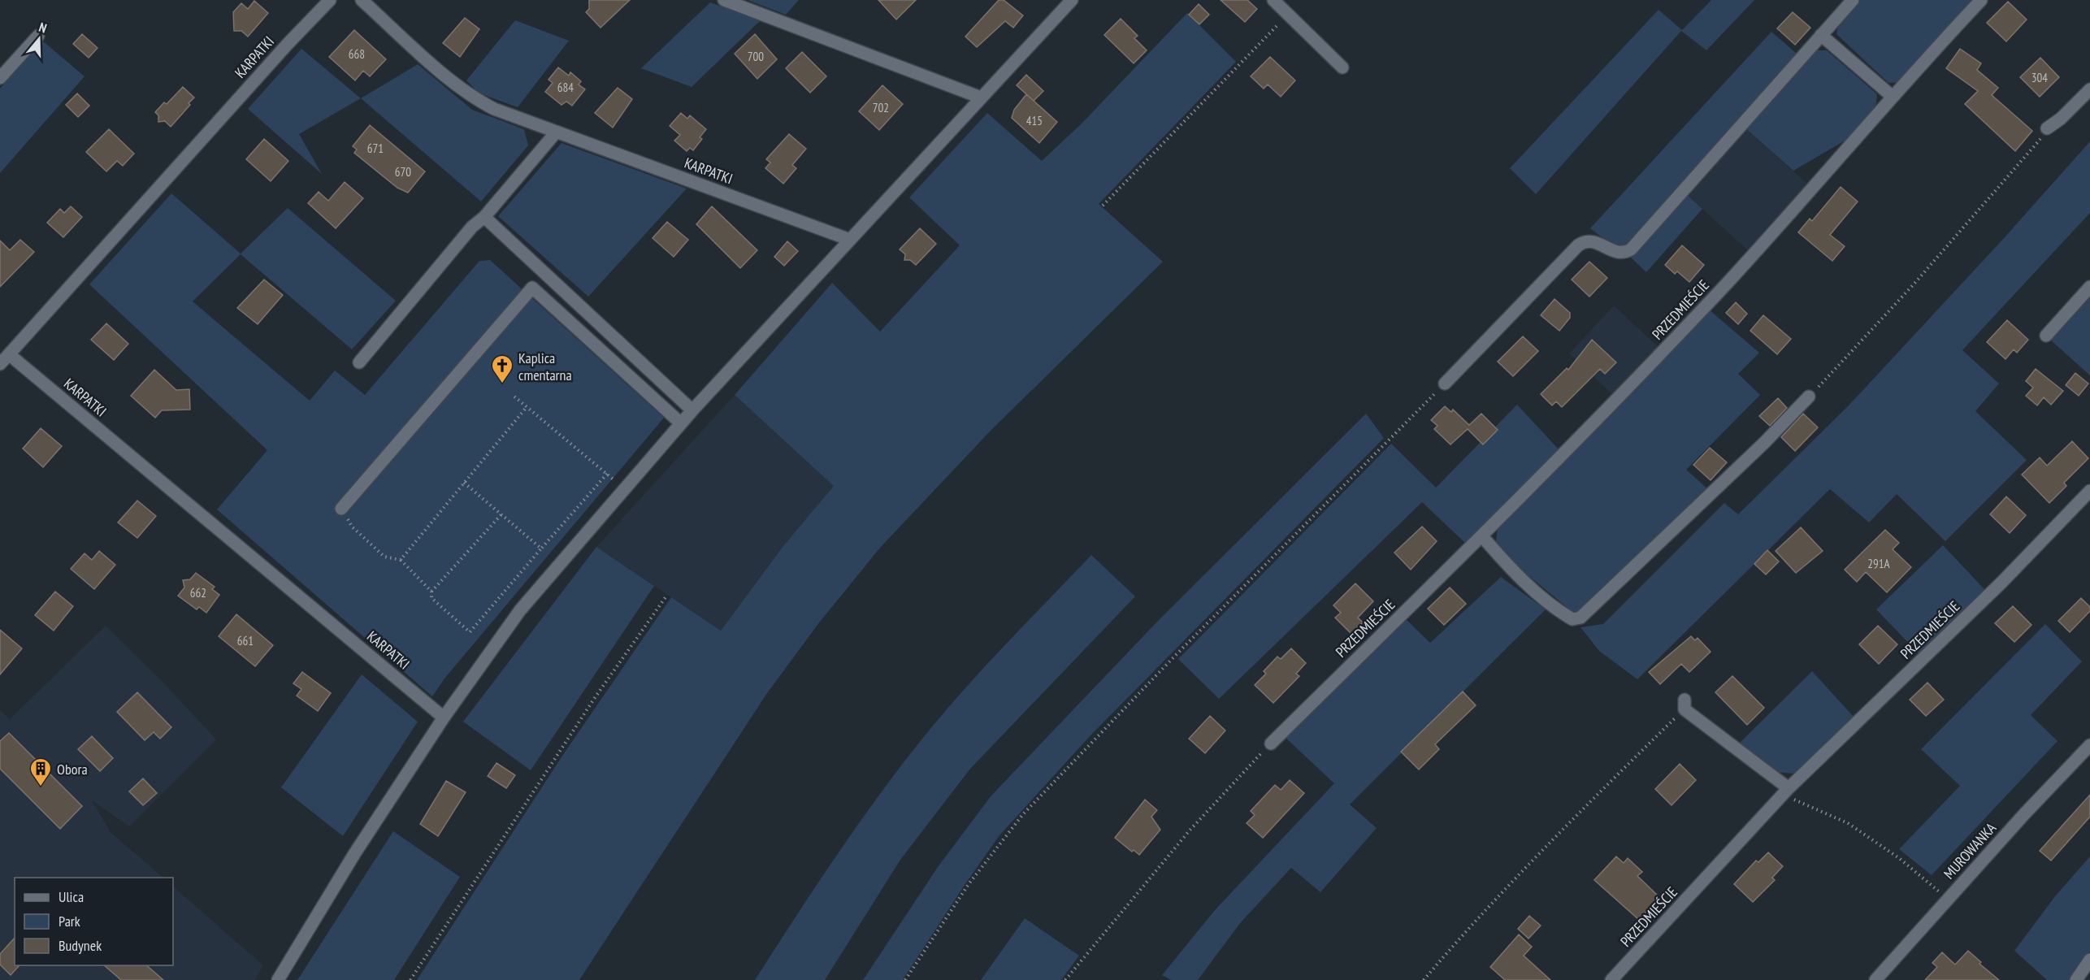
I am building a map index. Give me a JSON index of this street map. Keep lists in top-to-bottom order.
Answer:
{
  "streets": {
    "street": ["KARPATKI", "PRZEDMIEŚCIE", "MUROWANKA"]
  },
  "places": {
    "church": ["Kaplica cmentarna"],
    "building": ["Obora"]
  },
  "house_numbers": [
    "668",
    "700",
    "304",
    "684",
    "702",
    "415",
    "671",
    "670",
    "291A",
    "662",
    "661"
  ],
  "legend": ["Ulica", "Park", "Budynek"],
  "north": "top"
}
